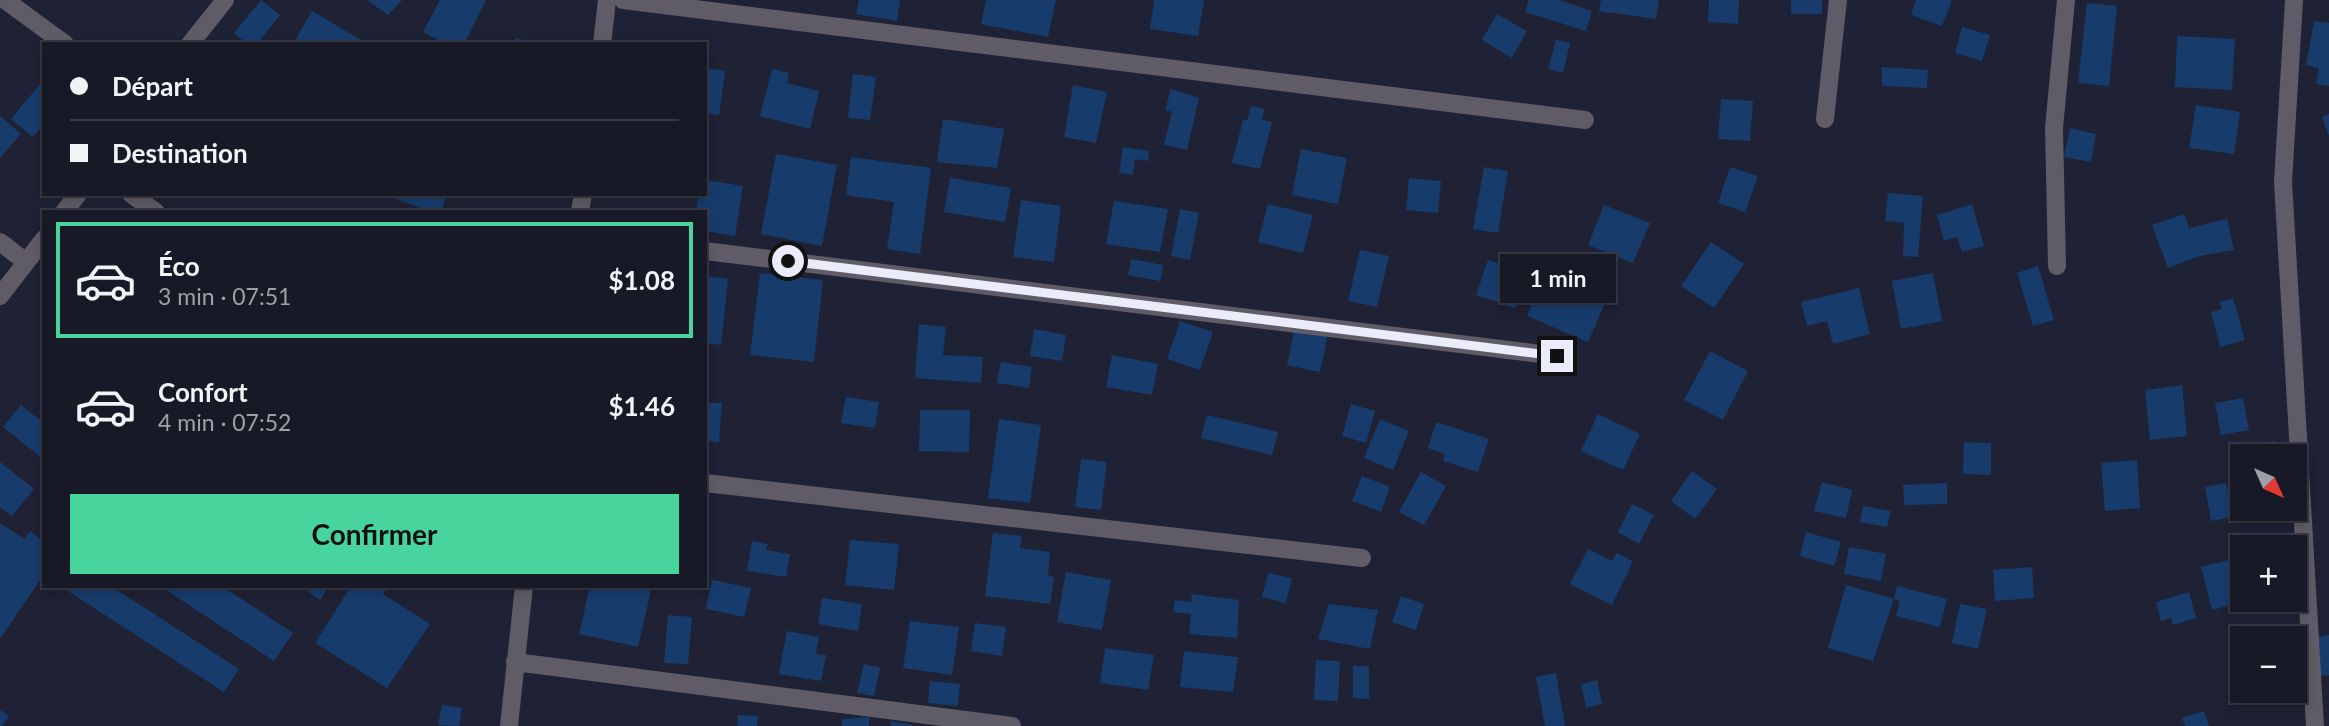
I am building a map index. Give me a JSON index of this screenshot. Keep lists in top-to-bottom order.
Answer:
{
  "north": "bottom right",
  "page": {
    "banner": ["Départ", "Destination"],
    "list": [
      {
        "name": "Éco",
        "note": "3 min · 07:51",
        "value": "$1.08"
      },
      {
        "name": "Confort",
        "note": "4 min · 07:52",
        "value": "$1.46"
      }
    ],
    "bubble": "1 min",
    "map_buttons": ["+", "−"],
    "buttons": "Confirmer"
  }
}
